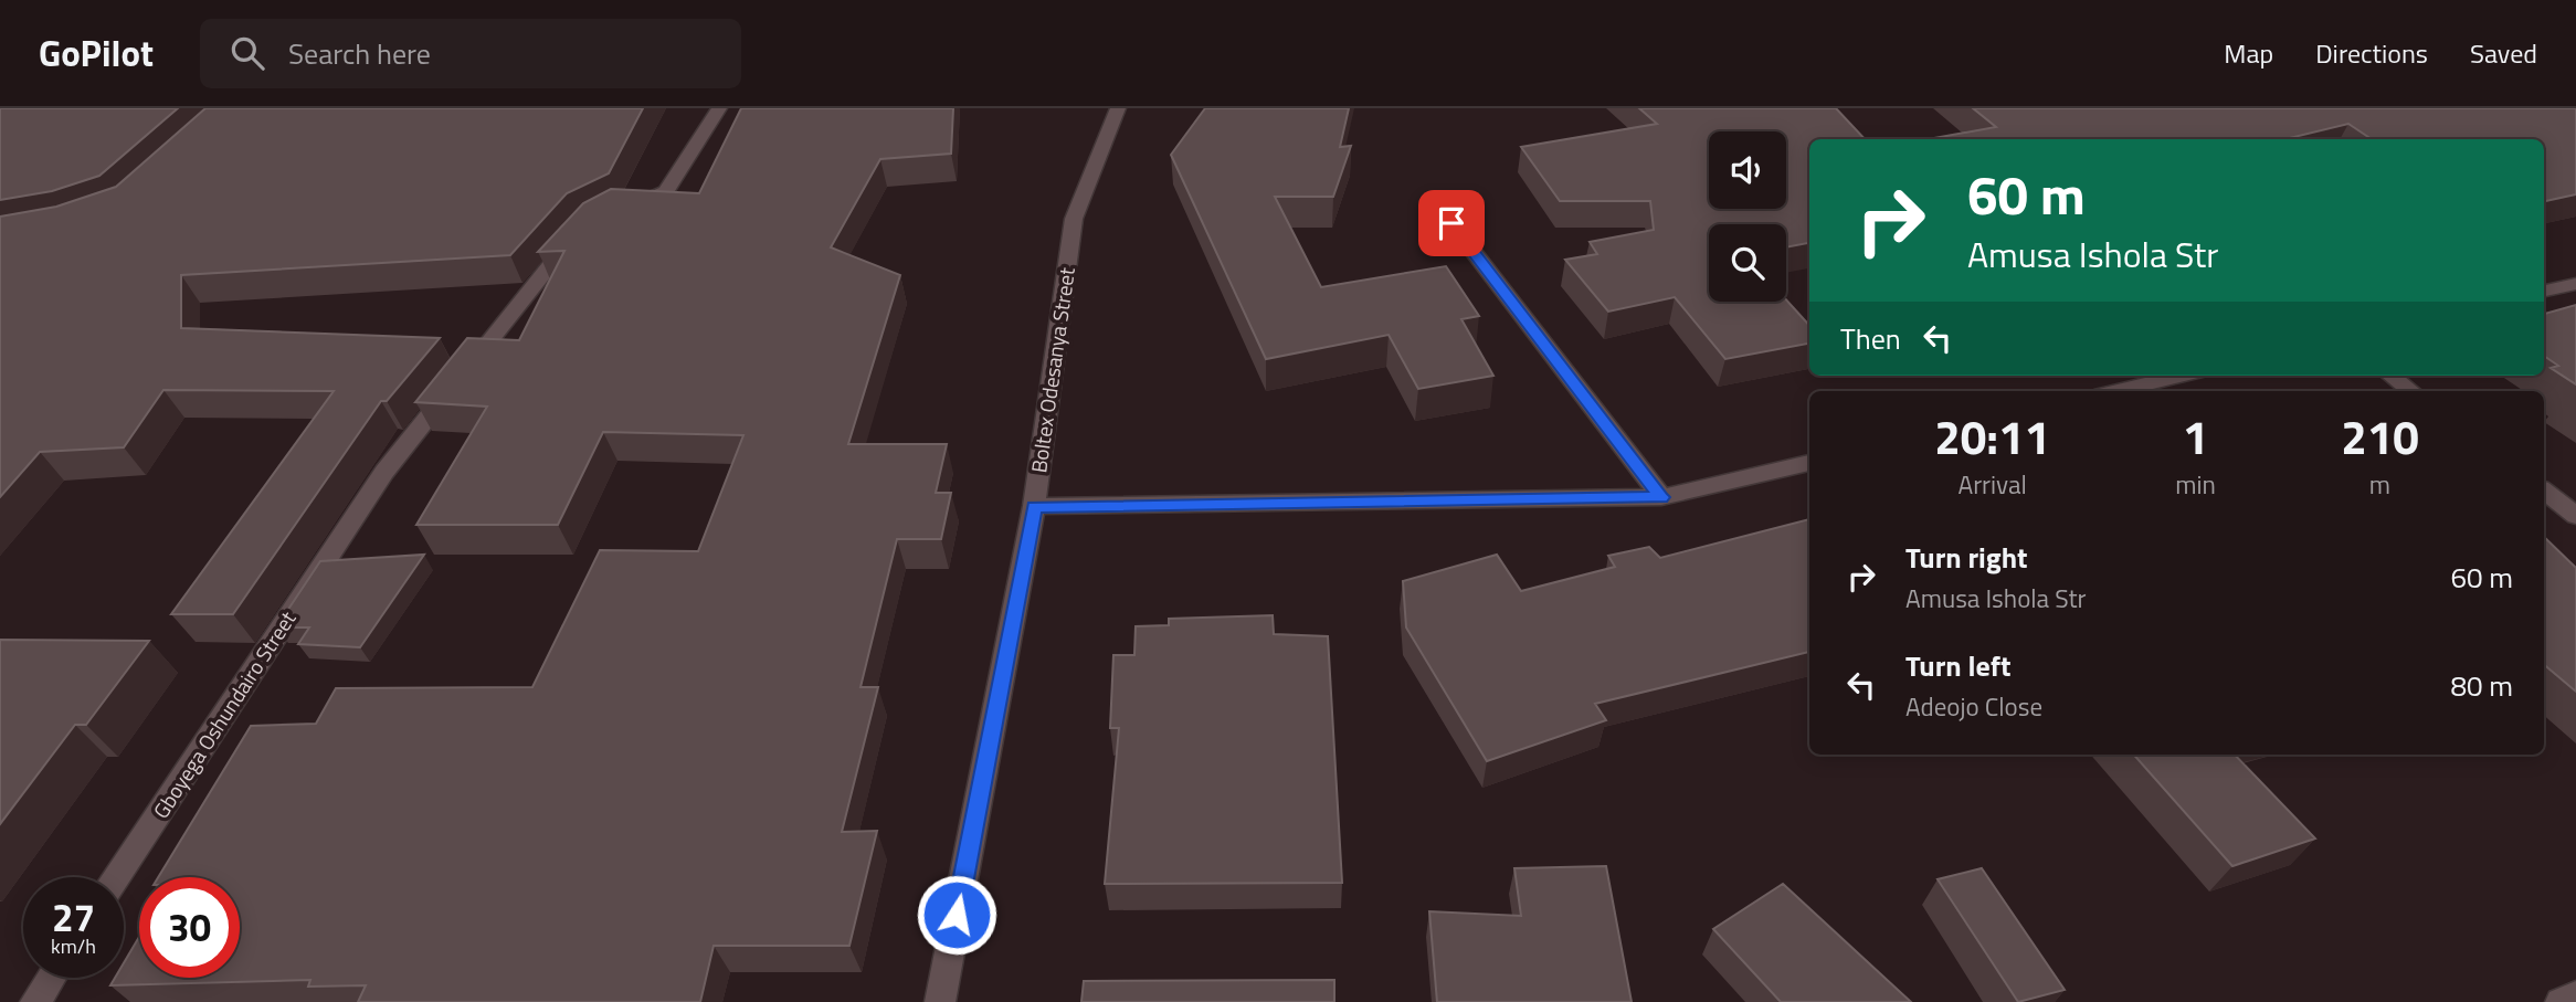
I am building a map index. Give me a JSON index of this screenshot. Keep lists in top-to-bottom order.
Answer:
{
  "streets": {
    "street": ["Boltex Odesanya Street", "Gboyega Oshundairo Street"]
  },
  "page": {
    "header": "GoPilot",
    "search": "Search here",
    "nav": ["Map", "Directions", "Saved"],
    "turn": ["60 m", "Amusa Ishola Str"],
    "then": "Then",
    "eta": [
      "20:11",
      "Arrival",
      "1",
      "min",
      "210",
      "m"
    ],
    "list": [
      {
        "name": "Turn right",
        "note": "Amusa Ishola Str",
        "value": "60 m"
      },
      {
        "name": "Turn left",
        "note": "Adeojo Close",
        "value": "80 m"
      }
    ],
    "speed": "27 km/h",
    "limit": "30"
  }
}
